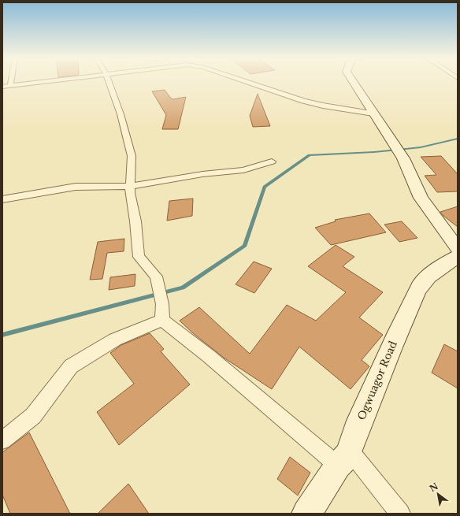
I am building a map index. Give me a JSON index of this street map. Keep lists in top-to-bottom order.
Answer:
{
  "streets": {
    "street": ["Ogwuagor Road"]
  },
  "north": "top left"
}
